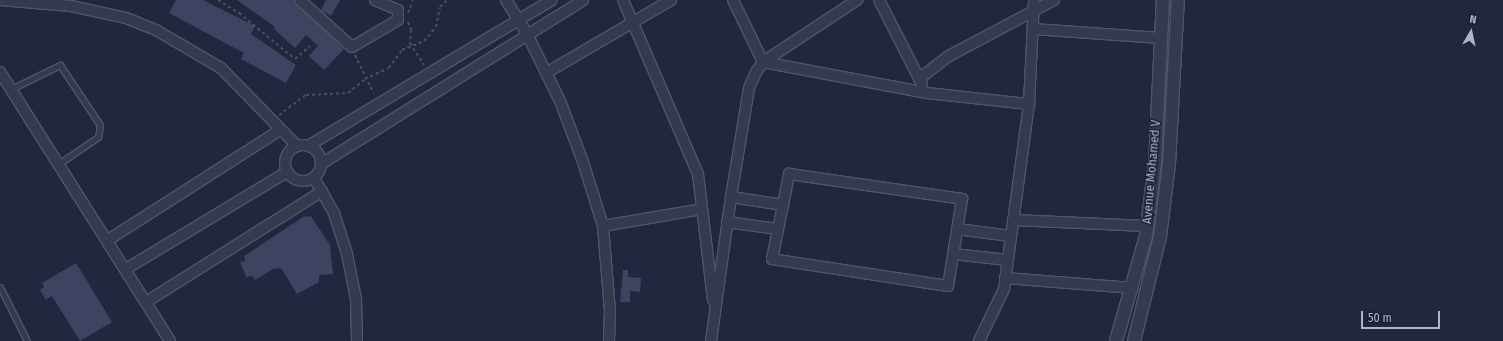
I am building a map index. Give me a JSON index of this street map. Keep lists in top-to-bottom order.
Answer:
{
  "streets": {
    "street": ["Avenue Mohamed V"]
  },
  "scale_bar": "50 m",
  "north": "top"
}
